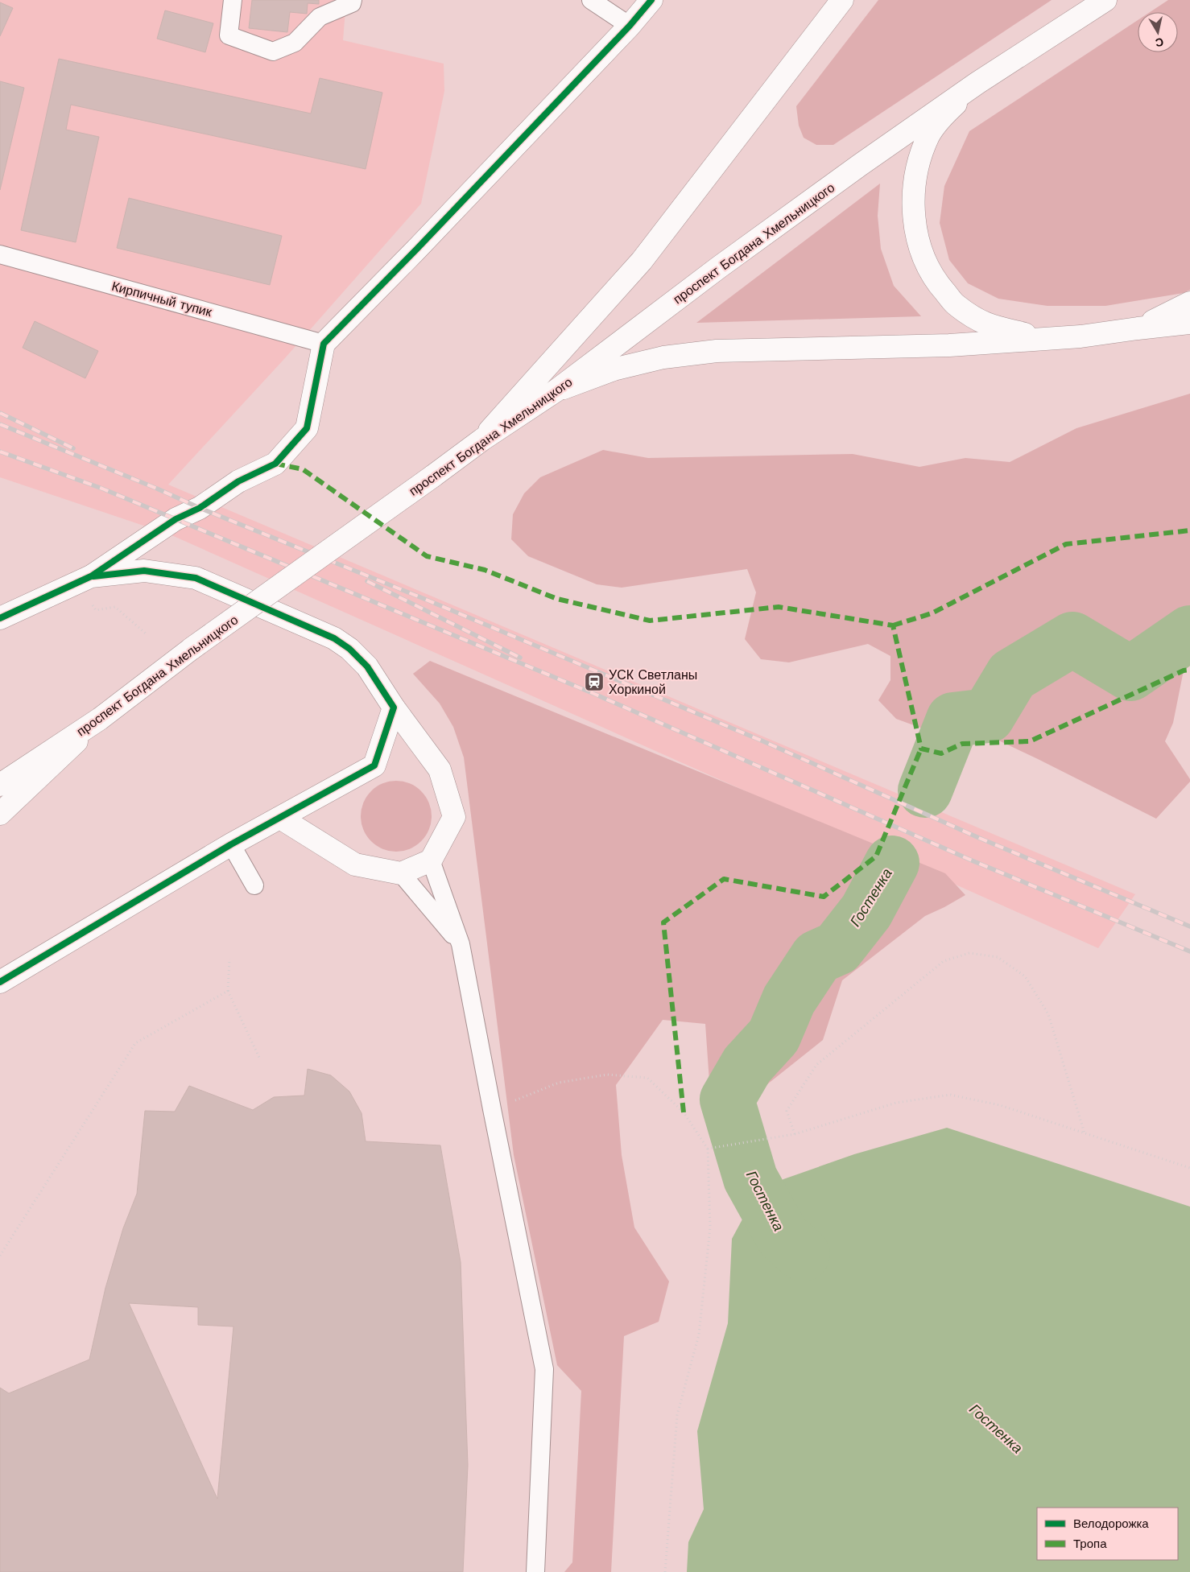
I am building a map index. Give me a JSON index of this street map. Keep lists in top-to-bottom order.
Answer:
{
  "streets": {
    "main road": ["проспект Богдана Хмельницкого"],
    "lane": ["Кирпичный тупик"]
  },
  "water": ["Гостенка"],
  "places": {
    "station": ["УСК Светланы Хоркиной"]
  },
  "legend": ["Велодорожка", "Тропа"],
  "north": "bottom"
}
